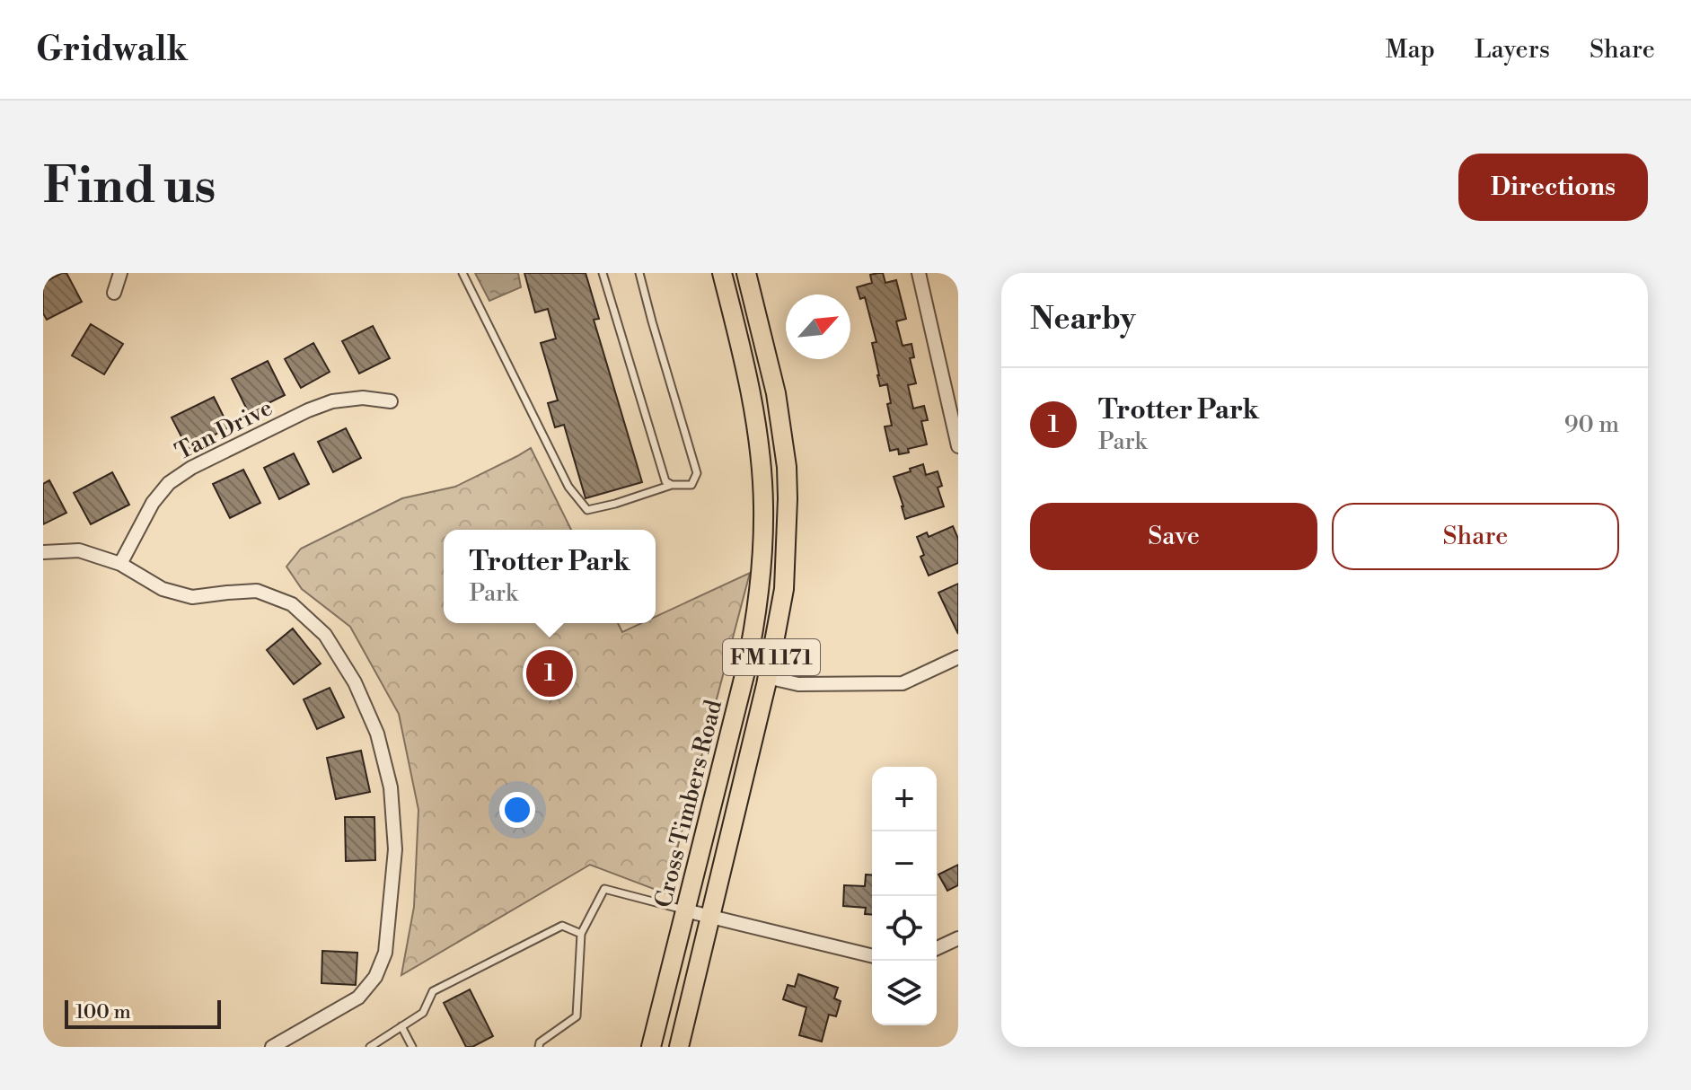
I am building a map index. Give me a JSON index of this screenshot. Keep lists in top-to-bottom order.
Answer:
{
  "streets": {
    "main road": ["FM 1171", "Cross Timbers Road"],
    "street": ["Tan Drive"]
  },
  "scale_bar": "100 m",
  "north": "top right",
  "page": {
    "header": "Gridwalk",
    "nav": ["Map", "Layers", "Share"],
    "buttons": [
      "Directions",
      ["Save", "Share"]
    ],
    "title": "Find us",
    "heading": "Nearby",
    "list": [
      {
        "mark": "1",
        "name": "Trotter Park",
        "note": "Park",
        "value": "90 m"
      }
    ],
    "popup": ["Trotter Park", "Park"],
    "pins": "1",
    "map_buttons": ["+", "−"],
    "scale": "100 m"
  }
}
